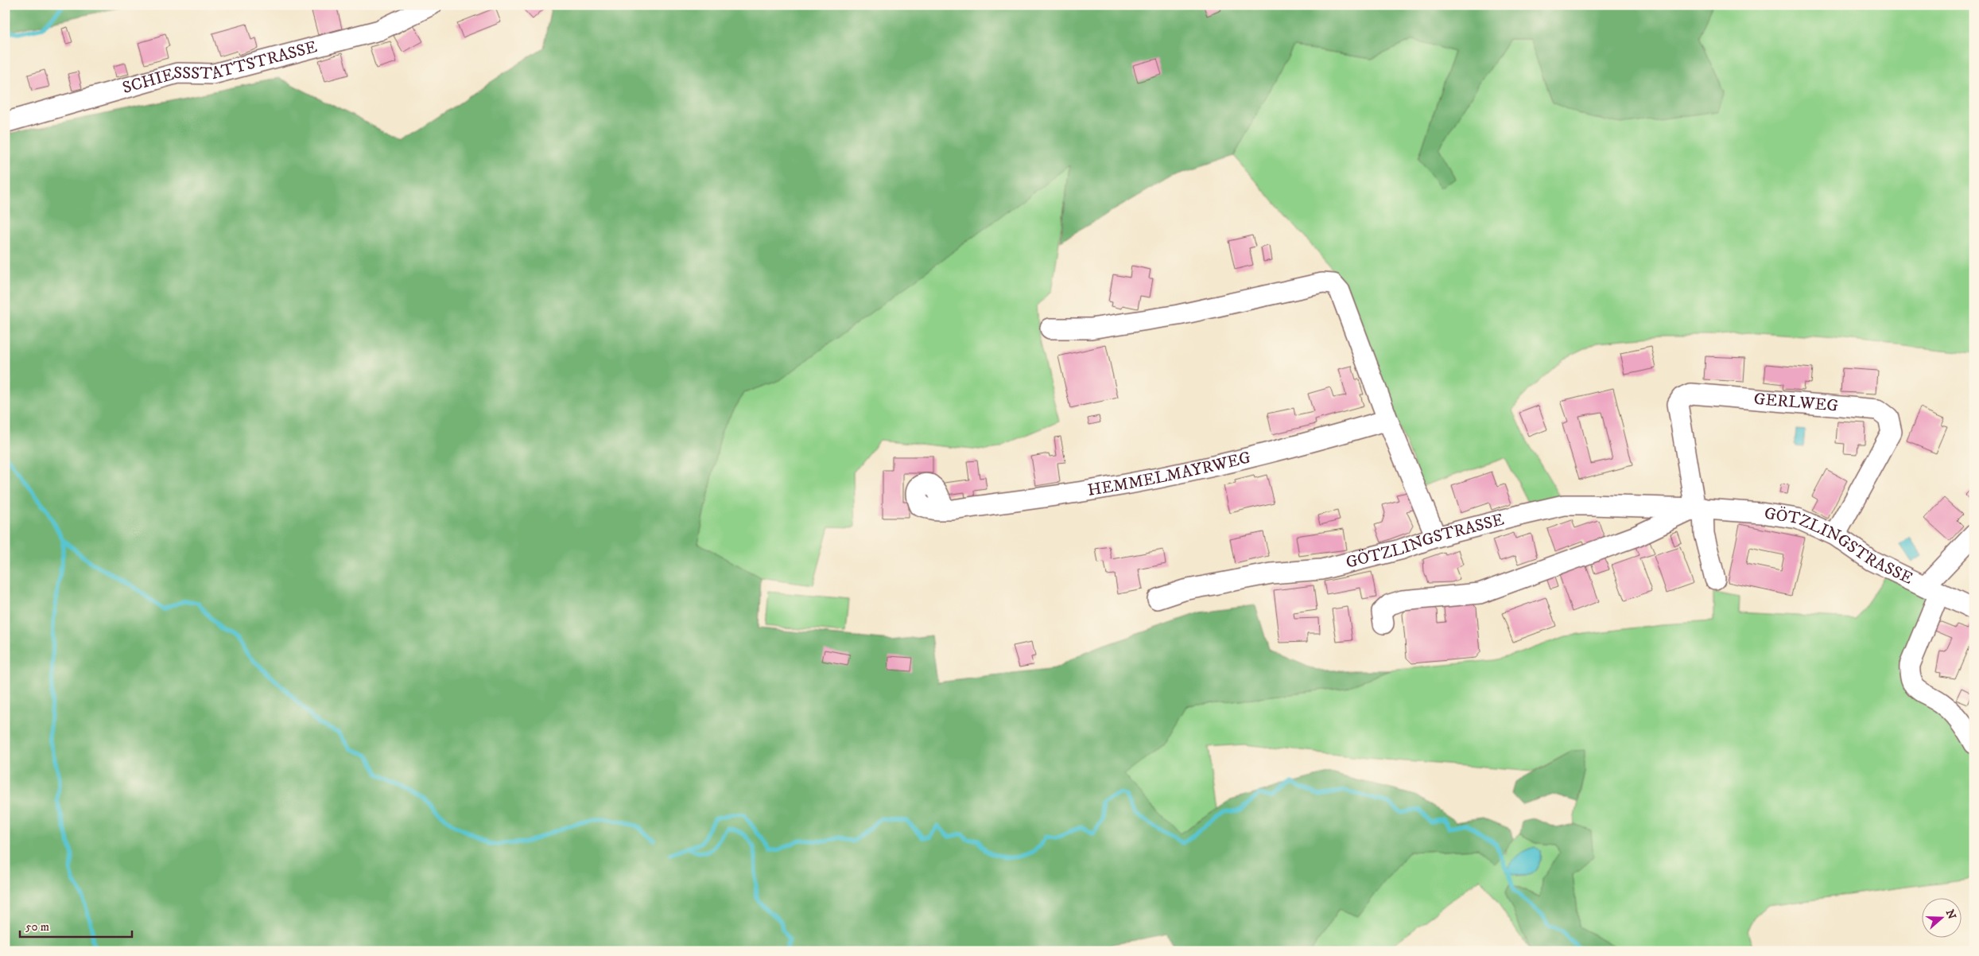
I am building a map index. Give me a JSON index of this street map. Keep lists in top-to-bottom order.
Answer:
{
  "streets": {
    "street": [
      "SCHIESSSTATTSTRASSE",
      "GERLWEG",
      "HEMMELMAYRWEG",
      "GÖTZLINGSTRASSE"
    ]
  },
  "crossings": [
    ["GERLWEG", "GÖTZLINGSTRASSE"]
  ],
  "scale_bar": "50 m",
  "north": "right"
}
